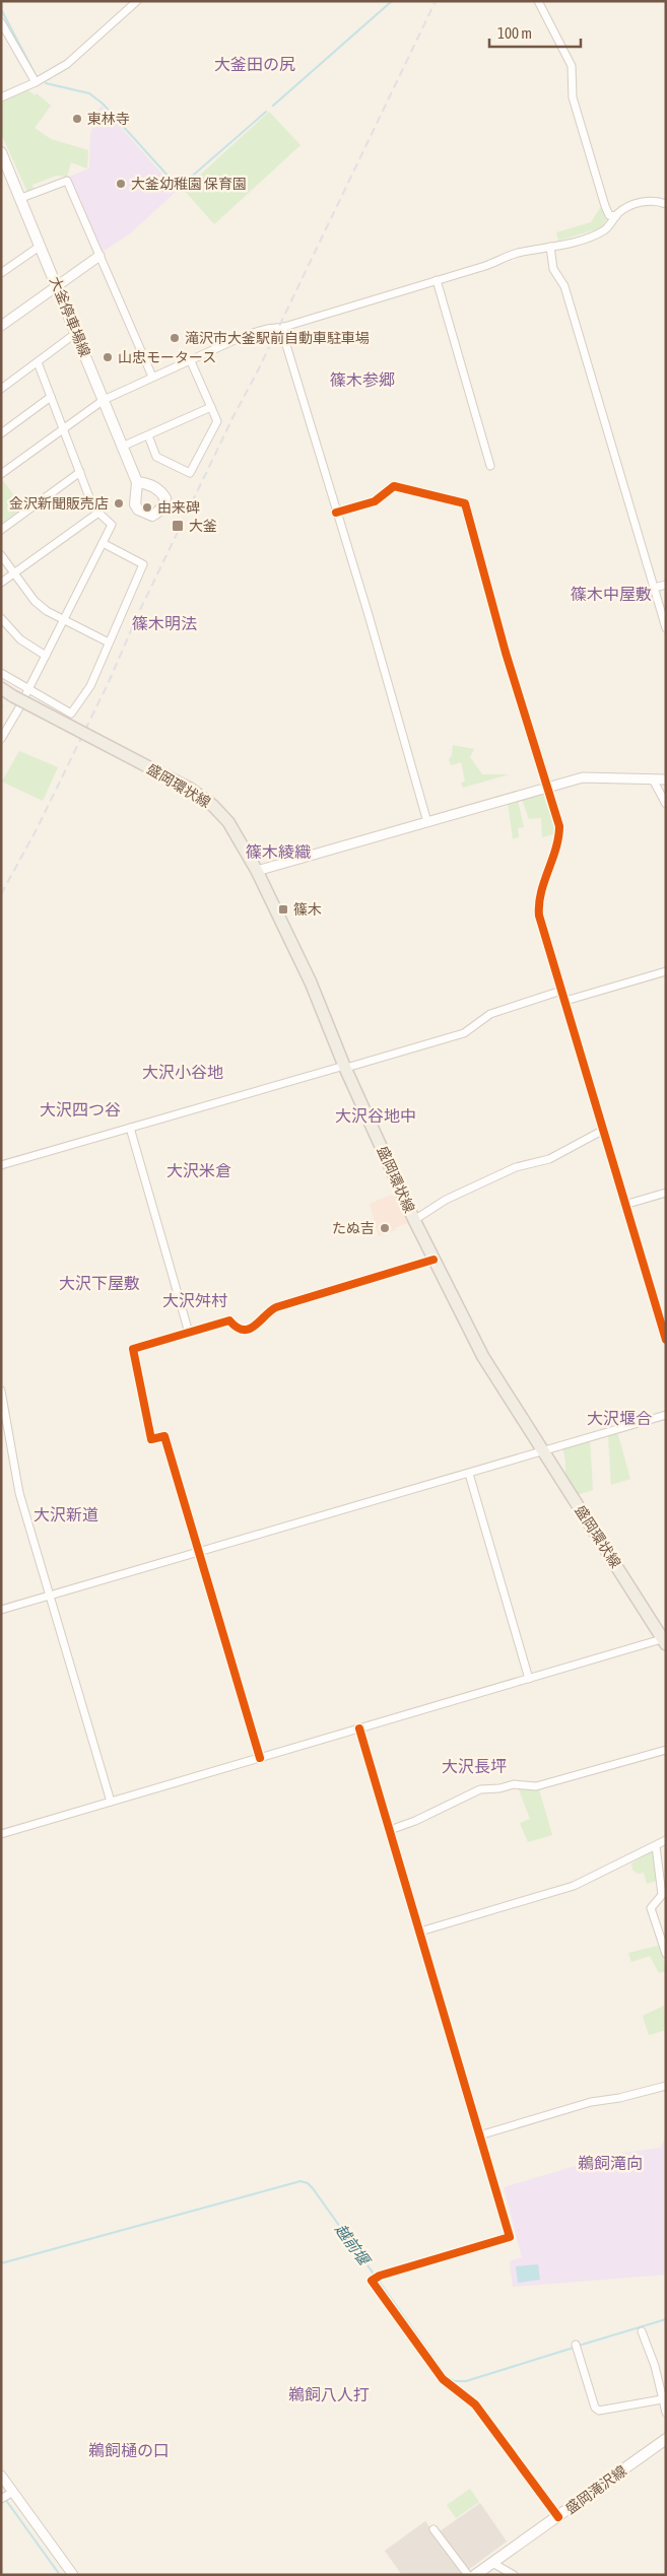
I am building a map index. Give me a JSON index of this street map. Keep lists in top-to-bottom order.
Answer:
{
  "streets": {
    "main road": ["大釜停車場線", "盛岡環状線", "盛岡滝沢線"]
  },
  "districts": [
    "大釜田の尻",
    "篠木参郷",
    "篠木中屋敷",
    "篠木明法",
    "篠木綾織",
    "大沢小谷地",
    "大沢四つ谷",
    "大沢谷地中",
    "大沢米倉",
    "大沢下屋敷",
    "大沢舛村",
    "大沢堰合",
    "大沢新道",
    "大沢長坪",
    "鵜飼滝向",
    "鵜飼八人打",
    "鵜飼樋の口"
  ],
  "water": ["越前堰"],
  "places": {
    "other": [
      "東林寺",
      "大釜幼稚園 保育園",
      "滝沢市大釜駅前自動車駐車場",
      "山忠モータース",
      "金沢新聞販売店",
      "由来碑",
      "たぬ吉"
    ],
    "transit": ["大釜", "篠木"]
  },
  "scale_bar": "100 m"
}
